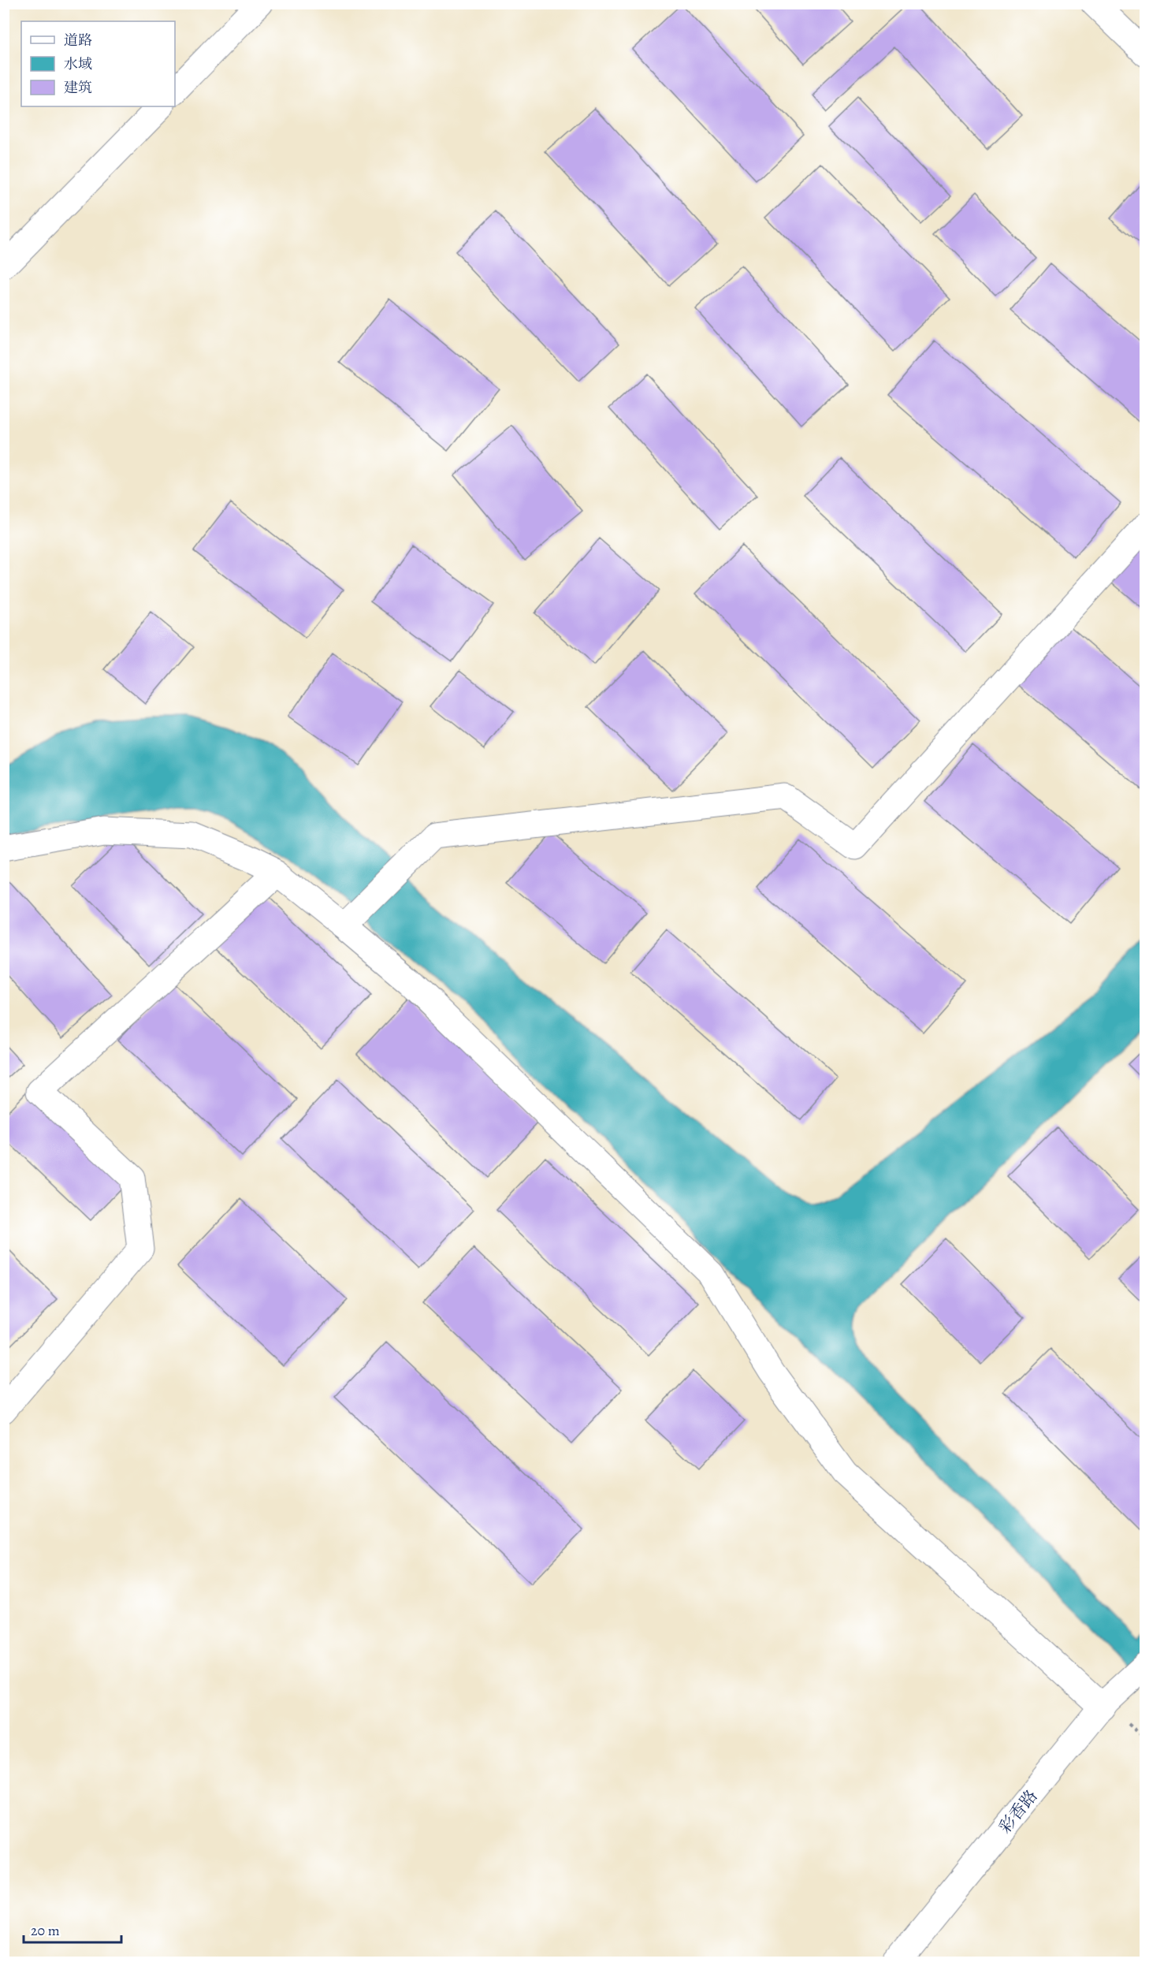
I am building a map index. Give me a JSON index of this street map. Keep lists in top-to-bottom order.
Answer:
{
  "streets": {
    "street": ["彩香路"]
  },
  "legend": ["道路", "水域", "建筑"],
  "scale_bar": "20 m"
}
